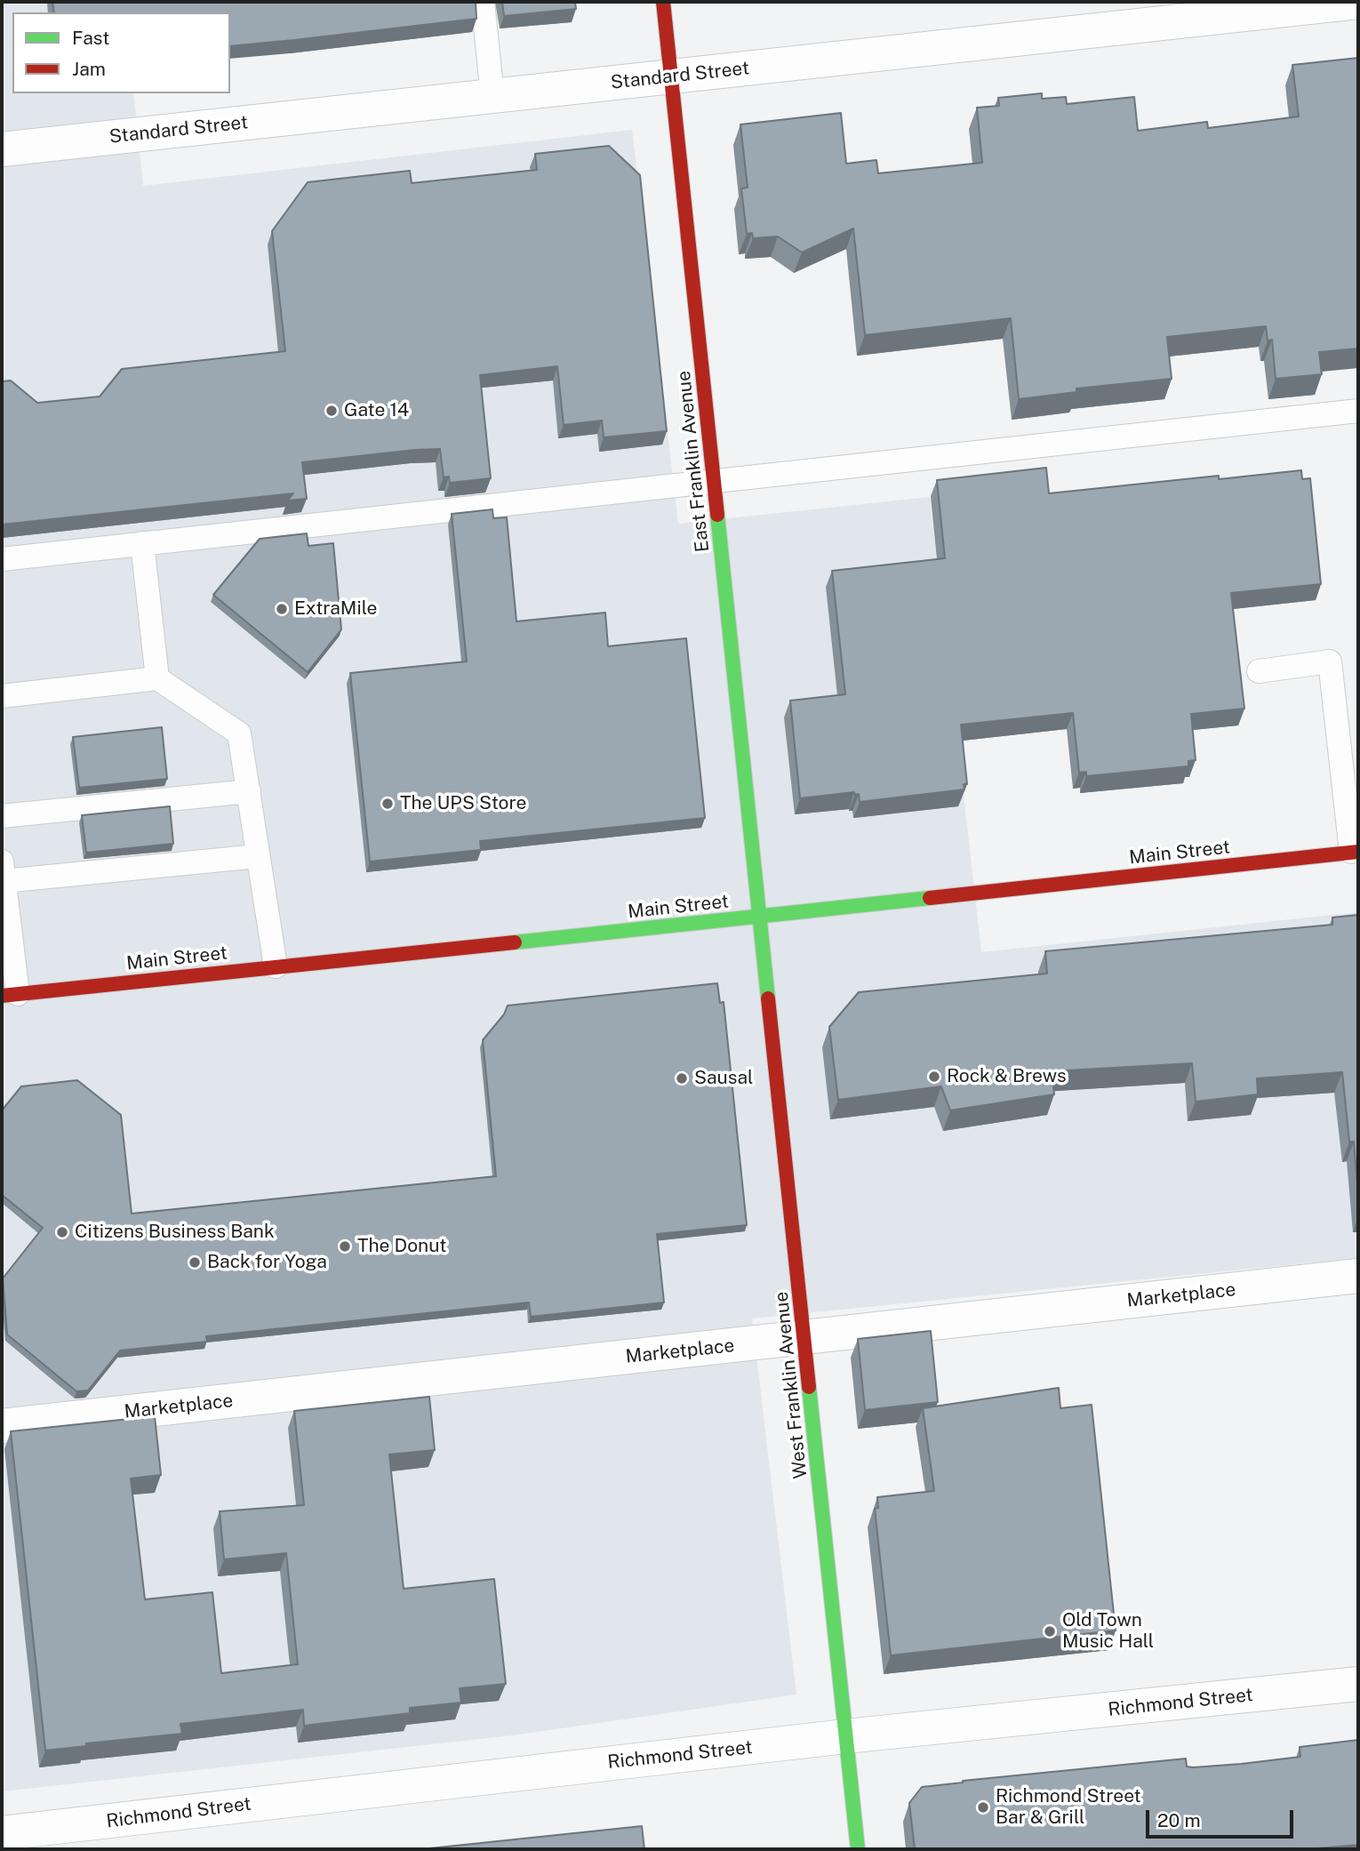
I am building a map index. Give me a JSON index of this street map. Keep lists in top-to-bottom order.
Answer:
{
  "streets": {
    "street": [
      "Standard Street",
      "East Franklin Avenue",
      "Main Street",
      "Marketplace",
      "West Franklin Avenue",
      "Richmond Street"
    ]
  },
  "crossings": [
    ["Standard Street", "East Franklin Avenue"],
    ["East Franklin Avenue", "Main Street"],
    ["East Franklin Avenue", "West Franklin Avenue"],
    ["Main Street", "West Franklin Avenue"],
    ["Marketplace", "West Franklin Avenue"],
    ["West Franklin Avenue", "Richmond Street"]
  ],
  "places": [
    "Gate 14",
    "ExtraMile",
    "The UPS Store",
    "Rock & Brews",
    "Sausal",
    "Citizens Business Bank",
    "The Donut",
    "Back for Yoga",
    "Old Town Music Hall",
    "Richmond Street Bar & Grill"
  ],
  "legend": ["Fast", "Jam"],
  "scale_bar": "20 m"
}
